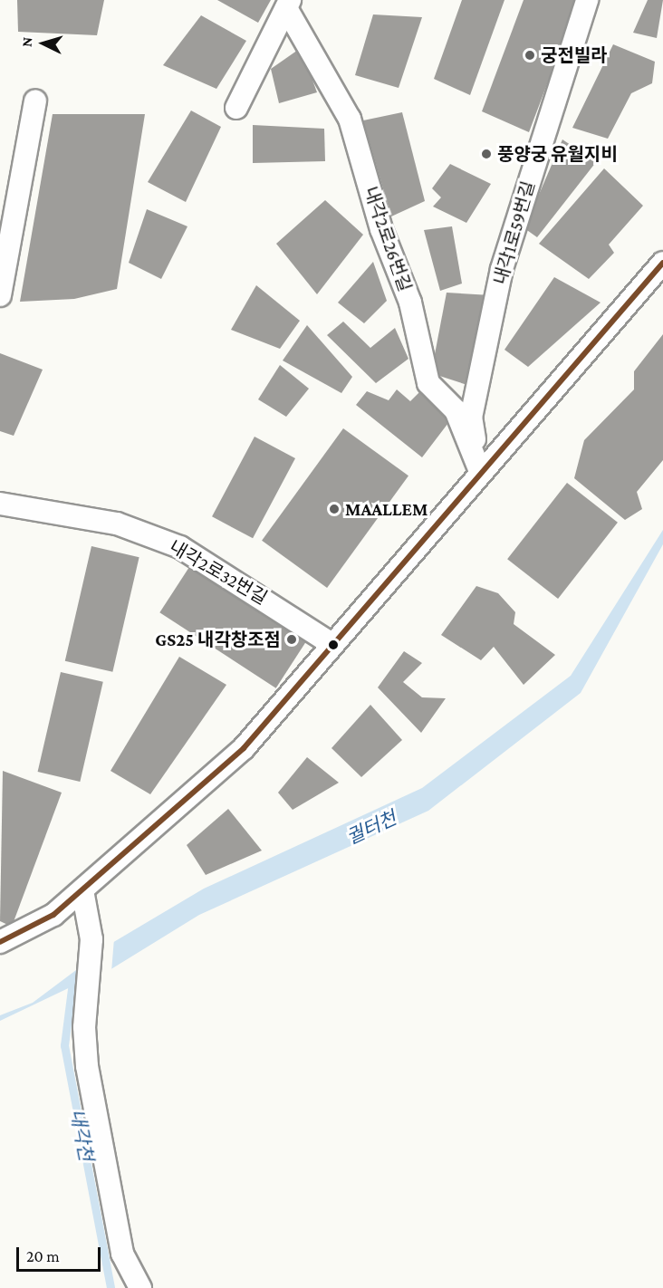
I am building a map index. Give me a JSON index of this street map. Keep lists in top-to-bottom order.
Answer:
{
  "streets": {
    "street": ["내각1로59번길", "내각2로26번길", "내각2로32번길"]
  },
  "crossings": [
    ["내각1로59번길", "내각2로26번길"]
  ],
  "water": ["궐터천", "내각천"],
  "places": [
    "궁전빌라",
    "풍양궁 유월지비",
    "MAALLEM",
    "GS25 내각창조점"
  ],
  "scale_bar": "20 m",
  "north": "left"
}
